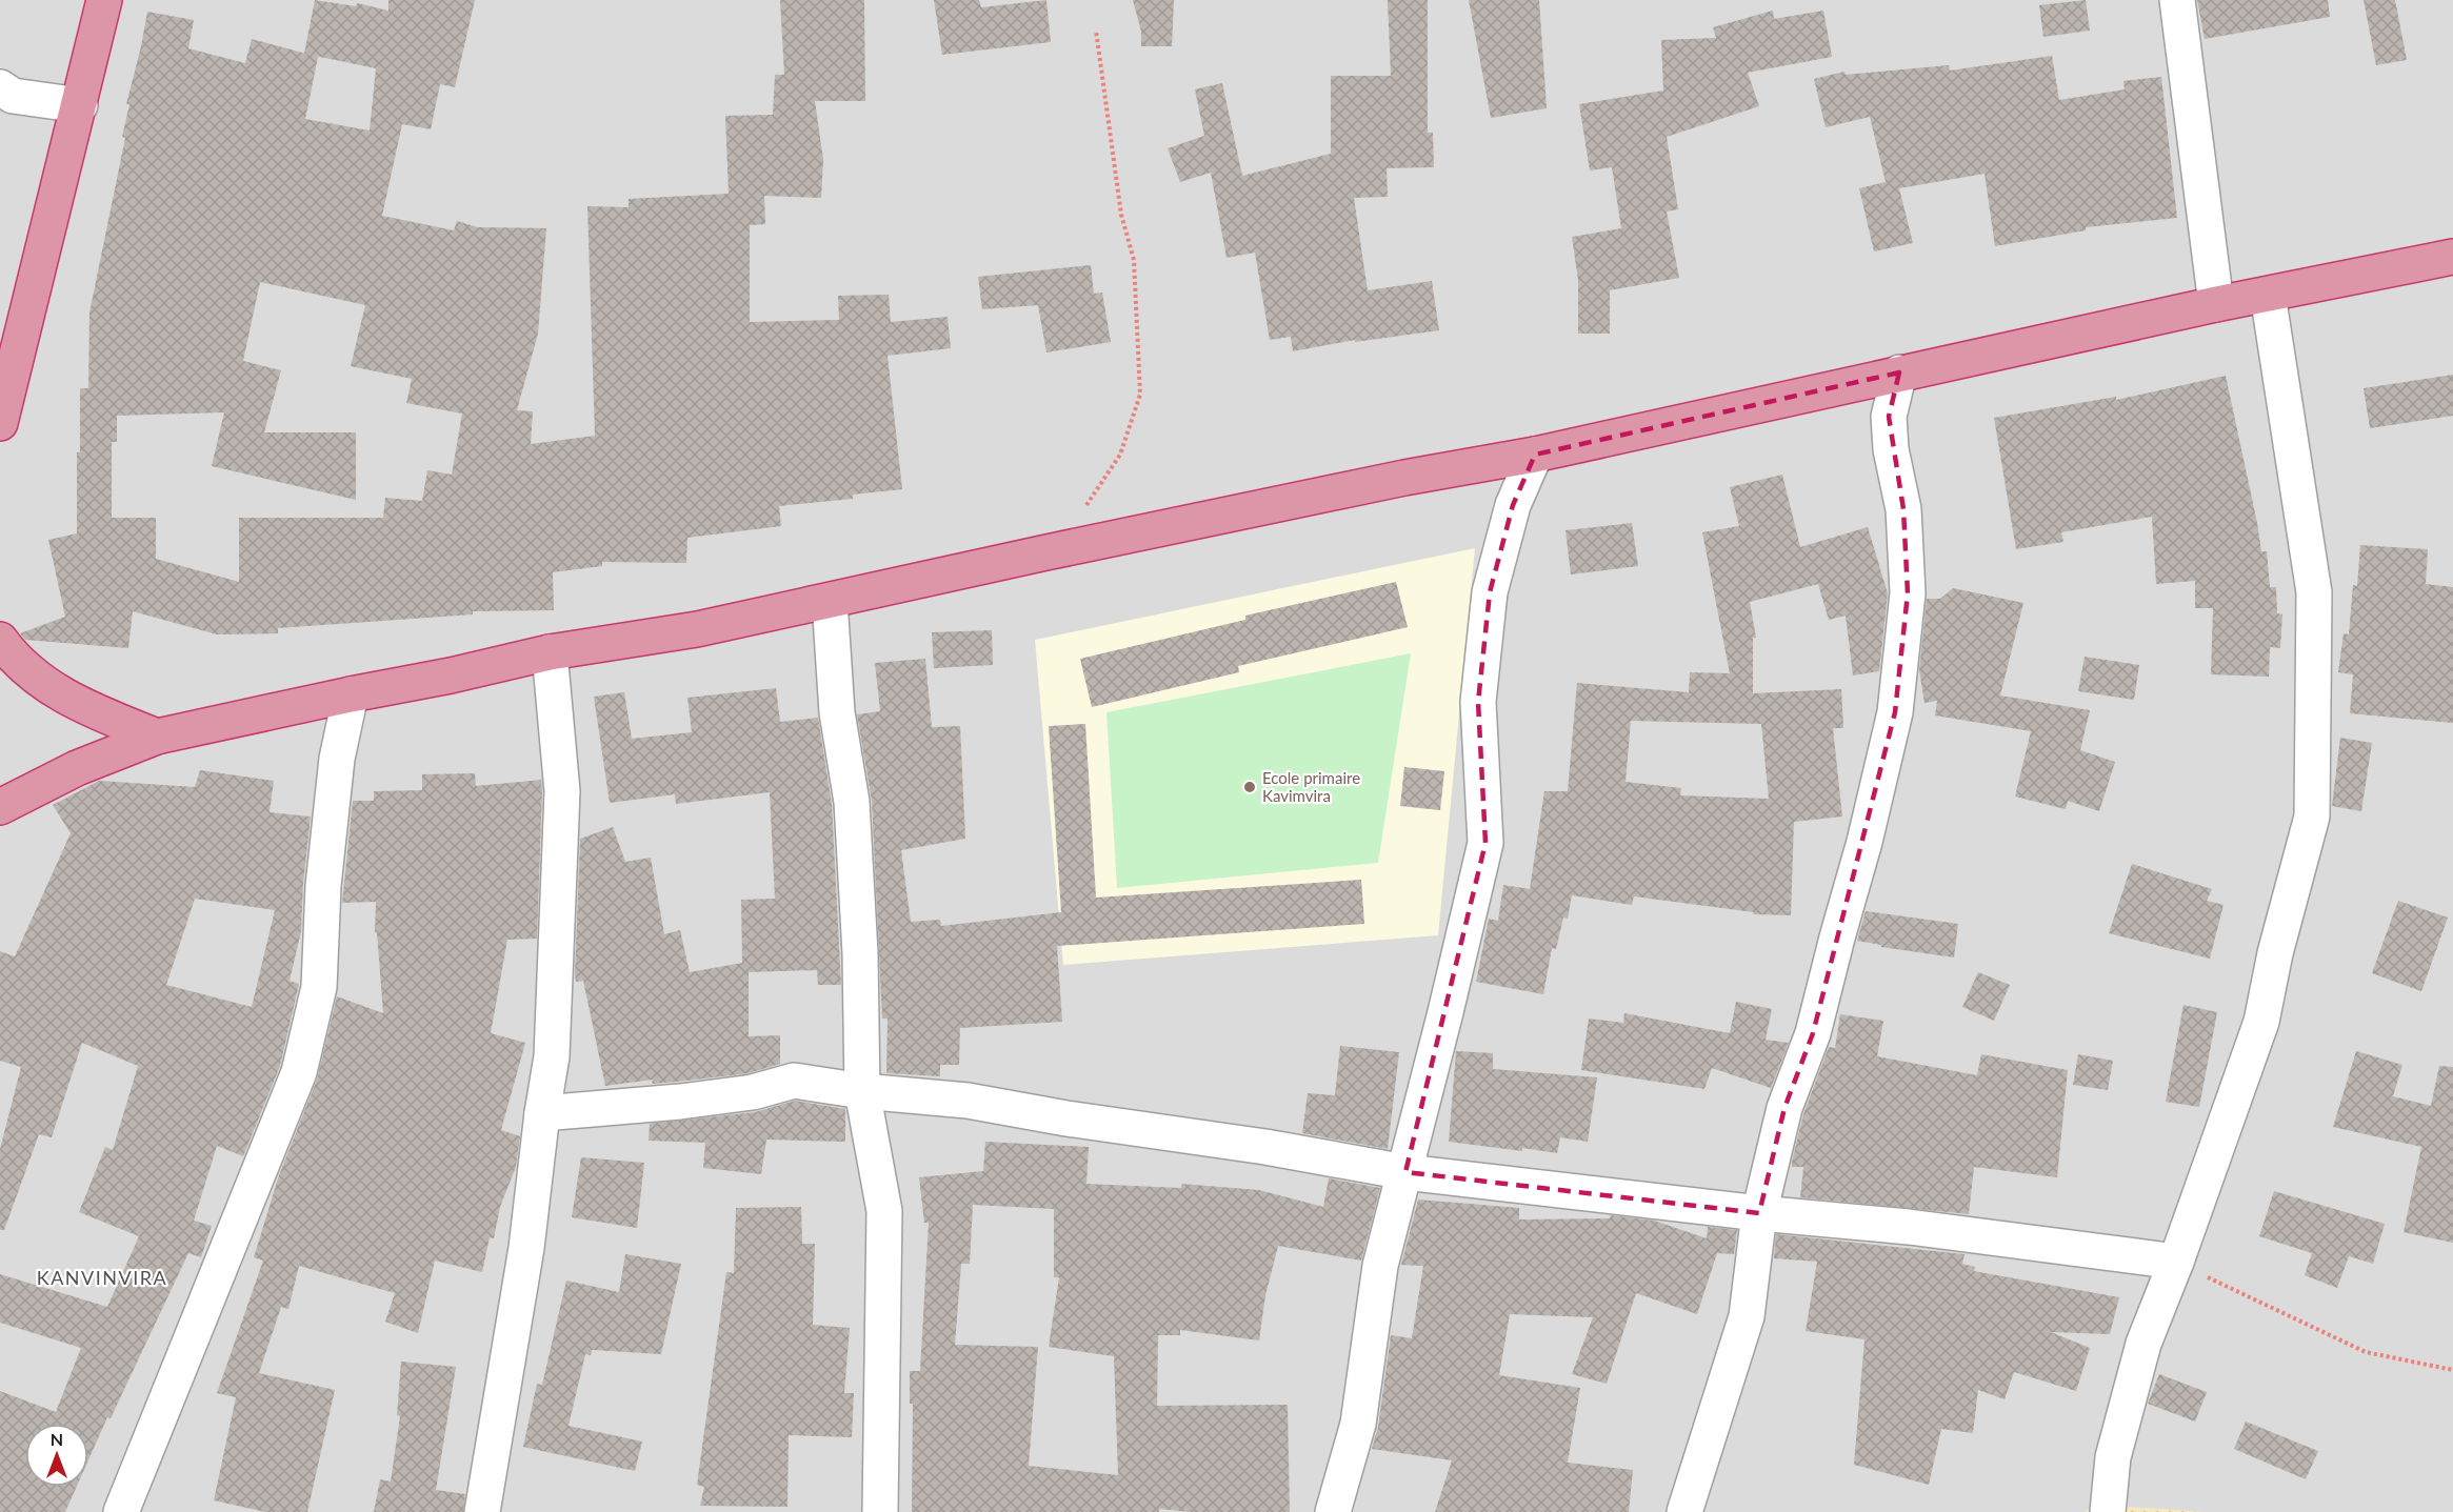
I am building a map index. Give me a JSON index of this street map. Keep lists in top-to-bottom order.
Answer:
{
  "districts": ["KANVINVIRA"],
  "places": ["Ecole primaire Kavimvira"],
  "north": "top"
}
